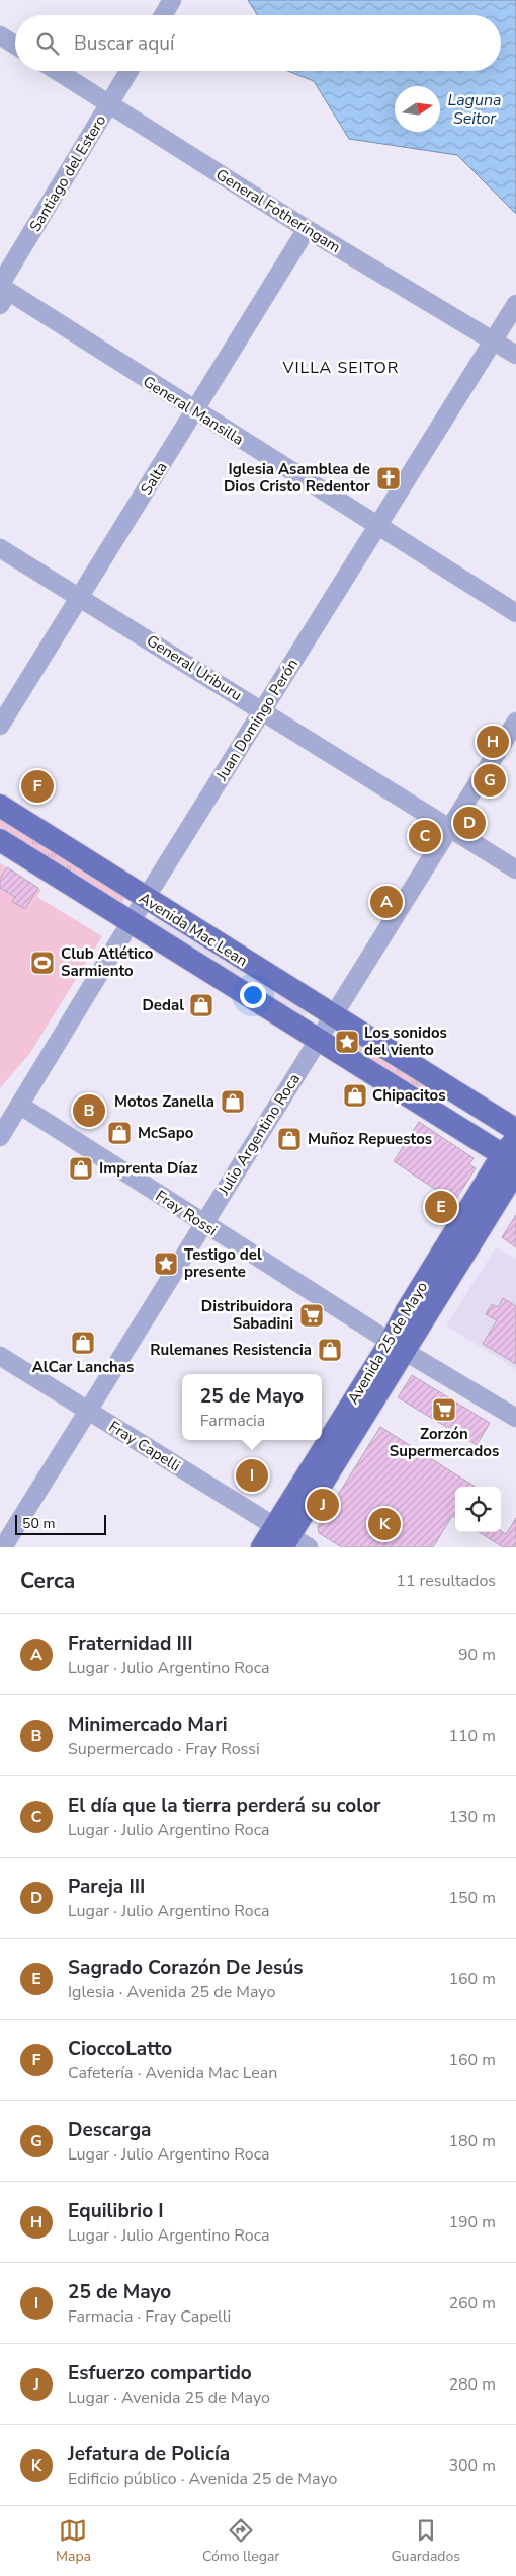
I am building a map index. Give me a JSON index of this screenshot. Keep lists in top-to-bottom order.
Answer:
{
  "streets": {
    "main road": ["Avenida Mac Lean", "Avenida 25 de Mayo"],
    "street": [
      "Santiago del Estero",
      "General Fotheringam",
      "General Mansilla",
      "Salta",
      "General Uriburu",
      "Juan Domingo Perón",
      "Julio Argentino Roca",
      "Fray Rossi",
      "Fray Capelli"
    ]
  },
  "crossings": [
    ["Santiago del Estero", "General Fotheringam"],
    ["Santiago del Estero", "General Mansilla"],
    ["General Fotheringam", "Salta"],
    ["General Fotheringam", "Juan Domingo Perón"],
    ["General Mansilla", "Salta"],
    ["General Mansilla", "Juan Domingo Perón"],
    ["Salta", "General Uriburu"],
    ["General Uriburu", "Juan Domingo Perón"],
    ["General Uriburu", "Julio Argentino Roca"],
    ["Juan Domingo Perón", "Avenida Mac Lean"],
    ["Juan Domingo Perón", "Fray Rossi"],
    ["Avenida Mac Lean", "Julio Argentino Roca"],
    ["Avenida Mac Lean", "Avenida 25 de Mayo"],
    ["Julio Argentino Roca", "Fray Rossi"],
    ["Julio Argentino Roca", "Fray Capelli"],
    ["Fray Rossi", "Avenida 25 de Mayo"],
    ["Avenida 25 de Mayo", "Fray Capelli"]
  ],
  "districts": ["VILLA SEITOR"],
  "water": ["Laguna Seitor"],
  "places": {
    "church": ["Iglesia Asamblea de Dios Cristo Redentor"],
    "sports": ["Club Atlético Sarmiento"],
    "shop": [
      "Dedal",
      "Chipacitos",
      "Motos Zanella",
      "McSapo",
      "Muñoz Repuestos",
      "Imprenta Díaz",
      "AlCar Lanchas",
      "Rulemanes Resistencia"
    ],
    "place": ["Los sonidos del viento", "Testigo del presente"],
    "supermarket": ["Distribuidora Sabadini", "Zorzón Supermercados"]
  },
  "scale_bar": "50 m",
  "north": "right",
  "page": {
    "search": "Buscar aquí",
    "pins": [
      "H",
      "G",
      "F",
      "D",
      "C",
      "A",
      "B",
      "E",
      "I",
      "J",
      "K"
    ],
    "popup": ["25 de Mayo", "Farmacia"],
    "scale": "50 m",
    "heading": ["Cerca", "11 resultados"],
    "list": [
      {
        "mark": "A",
        "name": "Fraternidad III",
        "note": "Lugar · Julio Argentino Roca",
        "value": "90 m"
      },
      {
        "mark": "B",
        "name": "Minimercado Mari",
        "note": "Supermercado · Fray Rossi",
        "value": "110 m"
      },
      {
        "mark": "C",
        "name": "El día que la tierra perderá su color",
        "note": "Lugar · Julio Argentino Roca",
        "value": "130 m"
      },
      {
        "mark": "D",
        "name": "Pareja III",
        "note": "Lugar · Julio Argentino Roca",
        "value": "150 m"
      },
      {
        "mark": "E",
        "name": "Sagrado Corazón De Jesús",
        "note": "Iglesia · Avenida 25 de Mayo",
        "value": "160 m"
      },
      {
        "mark": "F",
        "name": "CioccoLatto",
        "note": "Cafetería · Avenida Mac Lean",
        "value": "160 m"
      },
      {
        "mark": "G",
        "name": "Descarga",
        "note": "Lugar · Julio Argentino Roca",
        "value": "180 m"
      },
      {
        "mark": "H",
        "name": "Equilibrio I",
        "note": "Lugar · Julio Argentino Roca",
        "value": "190 m"
      },
      {
        "mark": "I",
        "name": "25 de Mayo",
        "note": "Farmacia · Fray Capelli",
        "value": "260 m"
      },
      {
        "mark": "J",
        "name": "Esfuerzo compartido",
        "note": "Lugar · Avenida 25 de Mayo",
        "value": "280 m"
      },
      {
        "mark": "K",
        "name": "Jefatura de Policía",
        "note": "Edificio público · Avenida 25 de Mayo",
        "value": "300 m"
      }
    ],
    "nav": ["Mapa", "Cómo llegar", "Guardados"]
  }
}
